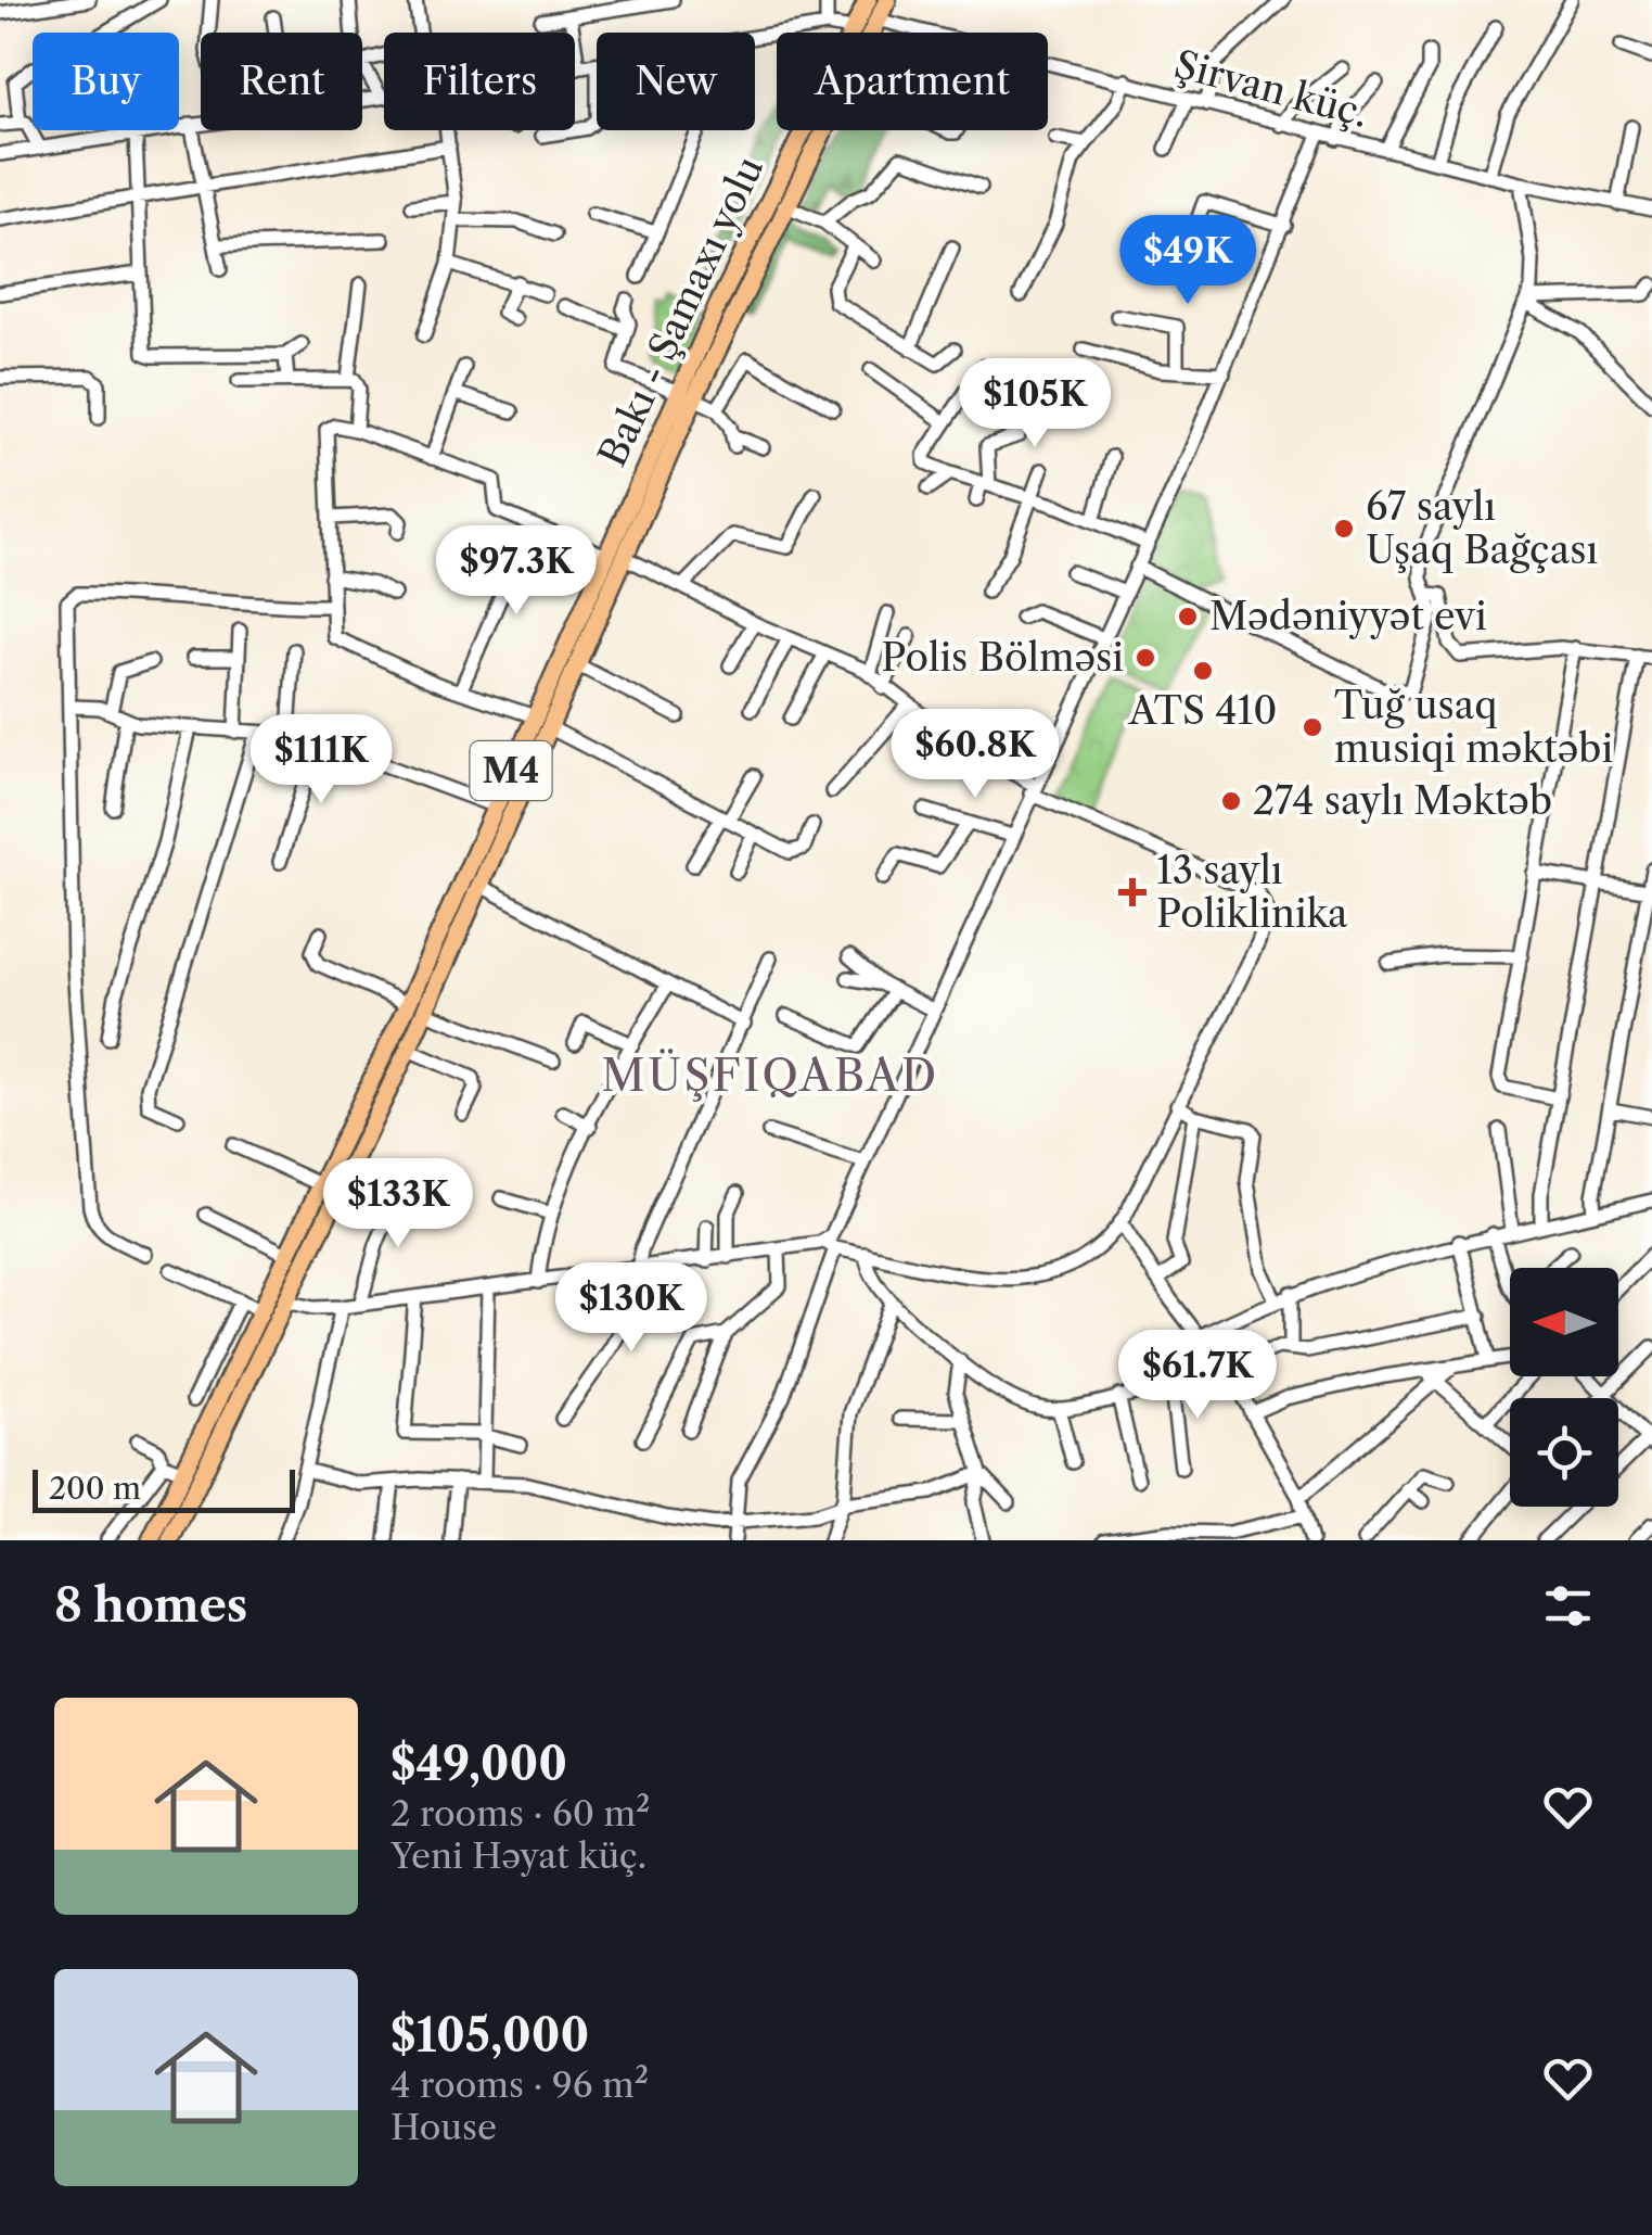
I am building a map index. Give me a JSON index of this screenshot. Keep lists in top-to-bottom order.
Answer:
{
  "streets": {
    "highway": ["Bakı - Şamaxı yolu", "M4"],
    "street": ["Şirvan küç."]
  },
  "crossings": [
    ["Şirvan küç.", "Bakı - Şamaxı yolu"]
  ],
  "districts": ["MÜŞFIQABAD"],
  "places": {
    "other": [
      "67 saylı Uşaq Bağçası",
      "Mədəniyyət evi",
      "Polis Bölməsi",
      "ATS 410",
      "Tuğ usaq musiqi məktəbi",
      "274 saylı Məktəb"
    ],
    "health": ["13 saylı Poliklinika"]
  },
  "scale_bar": "200 m",
  "north": "left",
  "page": {
    "chip": [
      "Buy",
      "Rent",
      "Filters",
      "New",
      "Apartment"
    ],
    "price": [
      "$49K",
      "$105K",
      "$97.3K",
      "$60.8K",
      "$111K",
      "$133K",
      "$130K",
      "$61.7K"
    ],
    "scale": "200 m",
    "heading": "8 homes",
    "list": [
      {
        "name": "$49,000",
        "note": "2 rooms · 60 m² · Yeni Həyat küç."
      },
      {
        "name": "$105,000",
        "note": "4 rooms · 96 m² · House"
      }
    ]
  }
}
